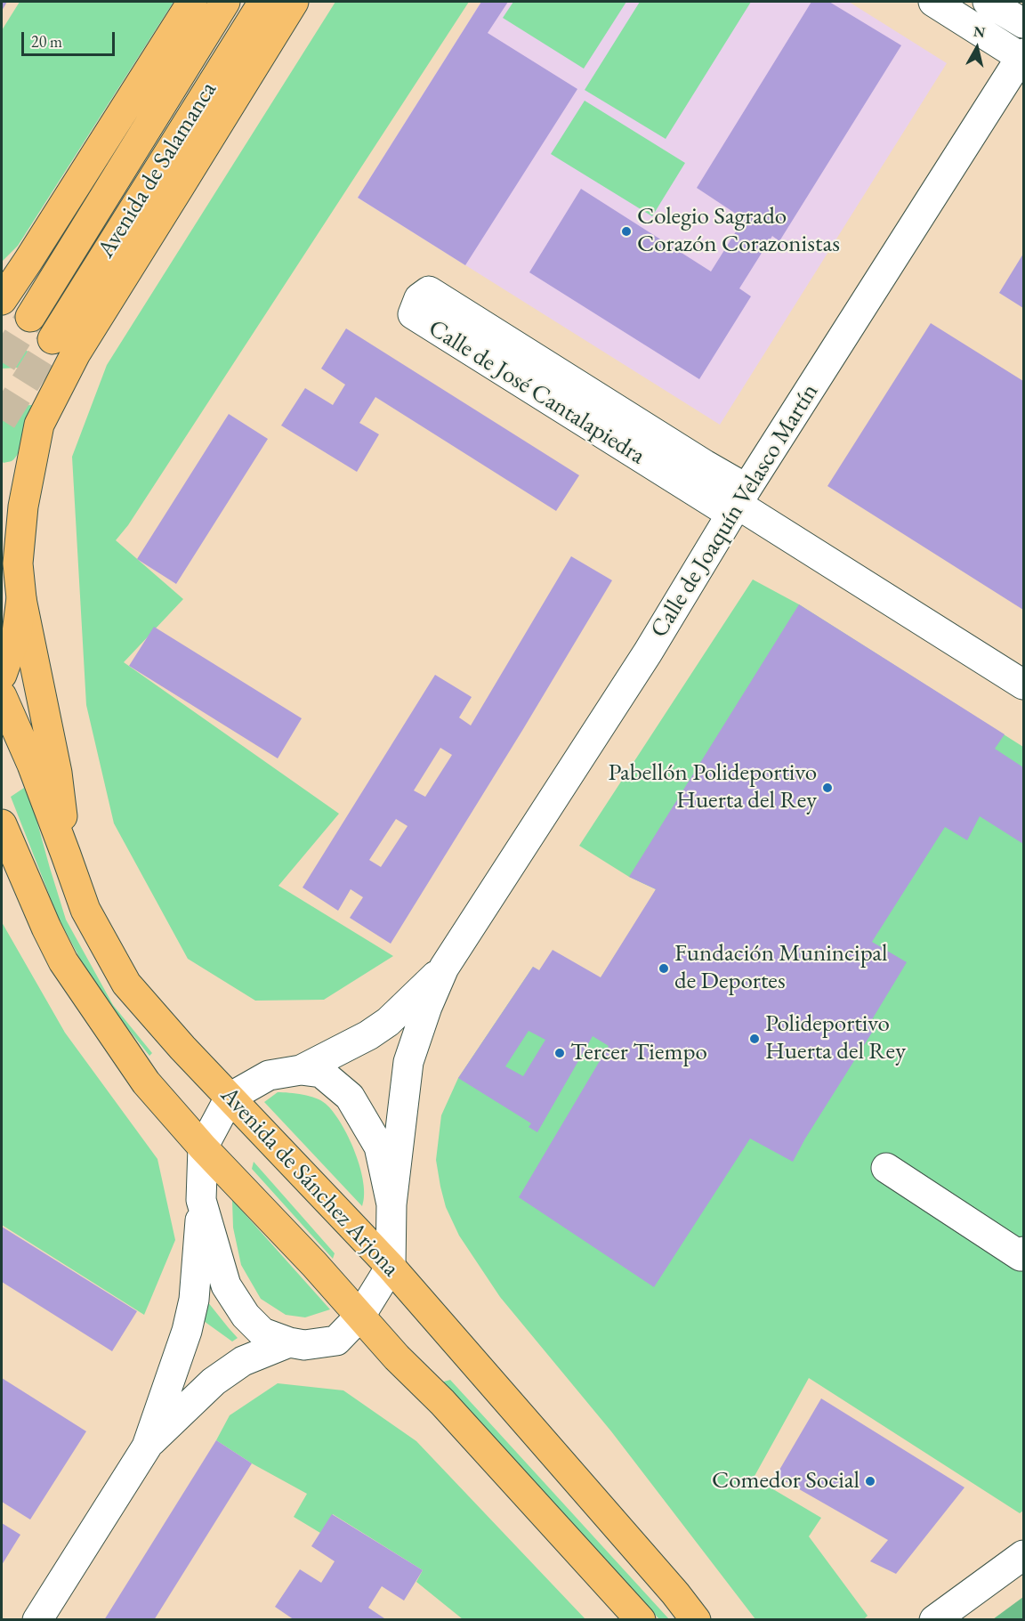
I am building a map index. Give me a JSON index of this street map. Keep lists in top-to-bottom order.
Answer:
{
  "streets": {
    "main road": ["Avenida de Salamanca", "Avenida de Sánchez Arjona"],
    "street": ["Calle de José Cantalapiedra", "Calle de Joaquín Velasco Martín"]
  },
  "crossings": [
    ["Calle de José Cantalapiedra", "Calle de Joaquín Velasco Martín"]
  ],
  "places": [
    "Colegio Sagrado Corazón Corazonistas",
    "Pabellón Polideportivo Huerta del Rey",
    "Fundación Munincipal de Deportes",
    "Polideportivo Huerta del Rey",
    "Tercer Tiempo",
    "Comedor Social"
  ],
  "scale_bar": "20 m",
  "north": "top"
}
